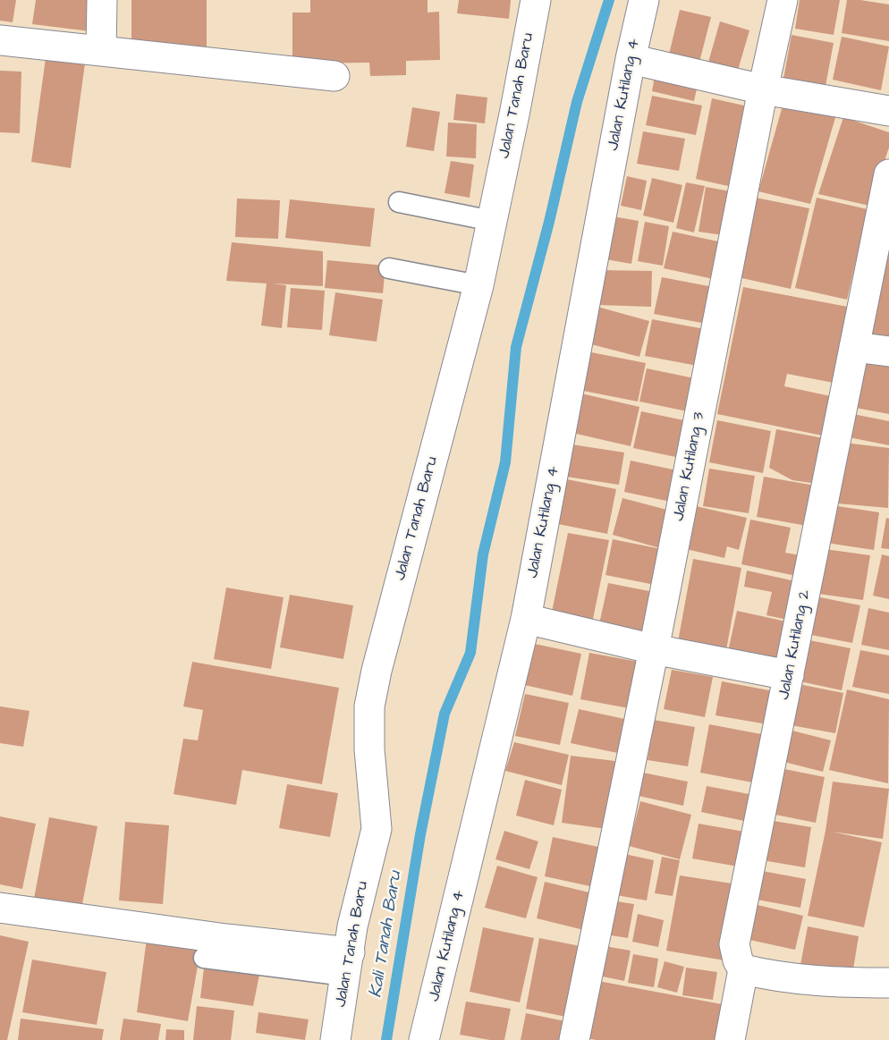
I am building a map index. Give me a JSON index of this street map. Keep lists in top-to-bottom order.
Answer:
{
  "streets": {
    "street": [
      "Jalan Kutilang 4",
      "Jalan Tanah Baru",
      "Jalan Kutilang 3",
      "Jalan Kutilang 2"
    ]
  },
  "water": ["Kali Tanah Baru"]
}
